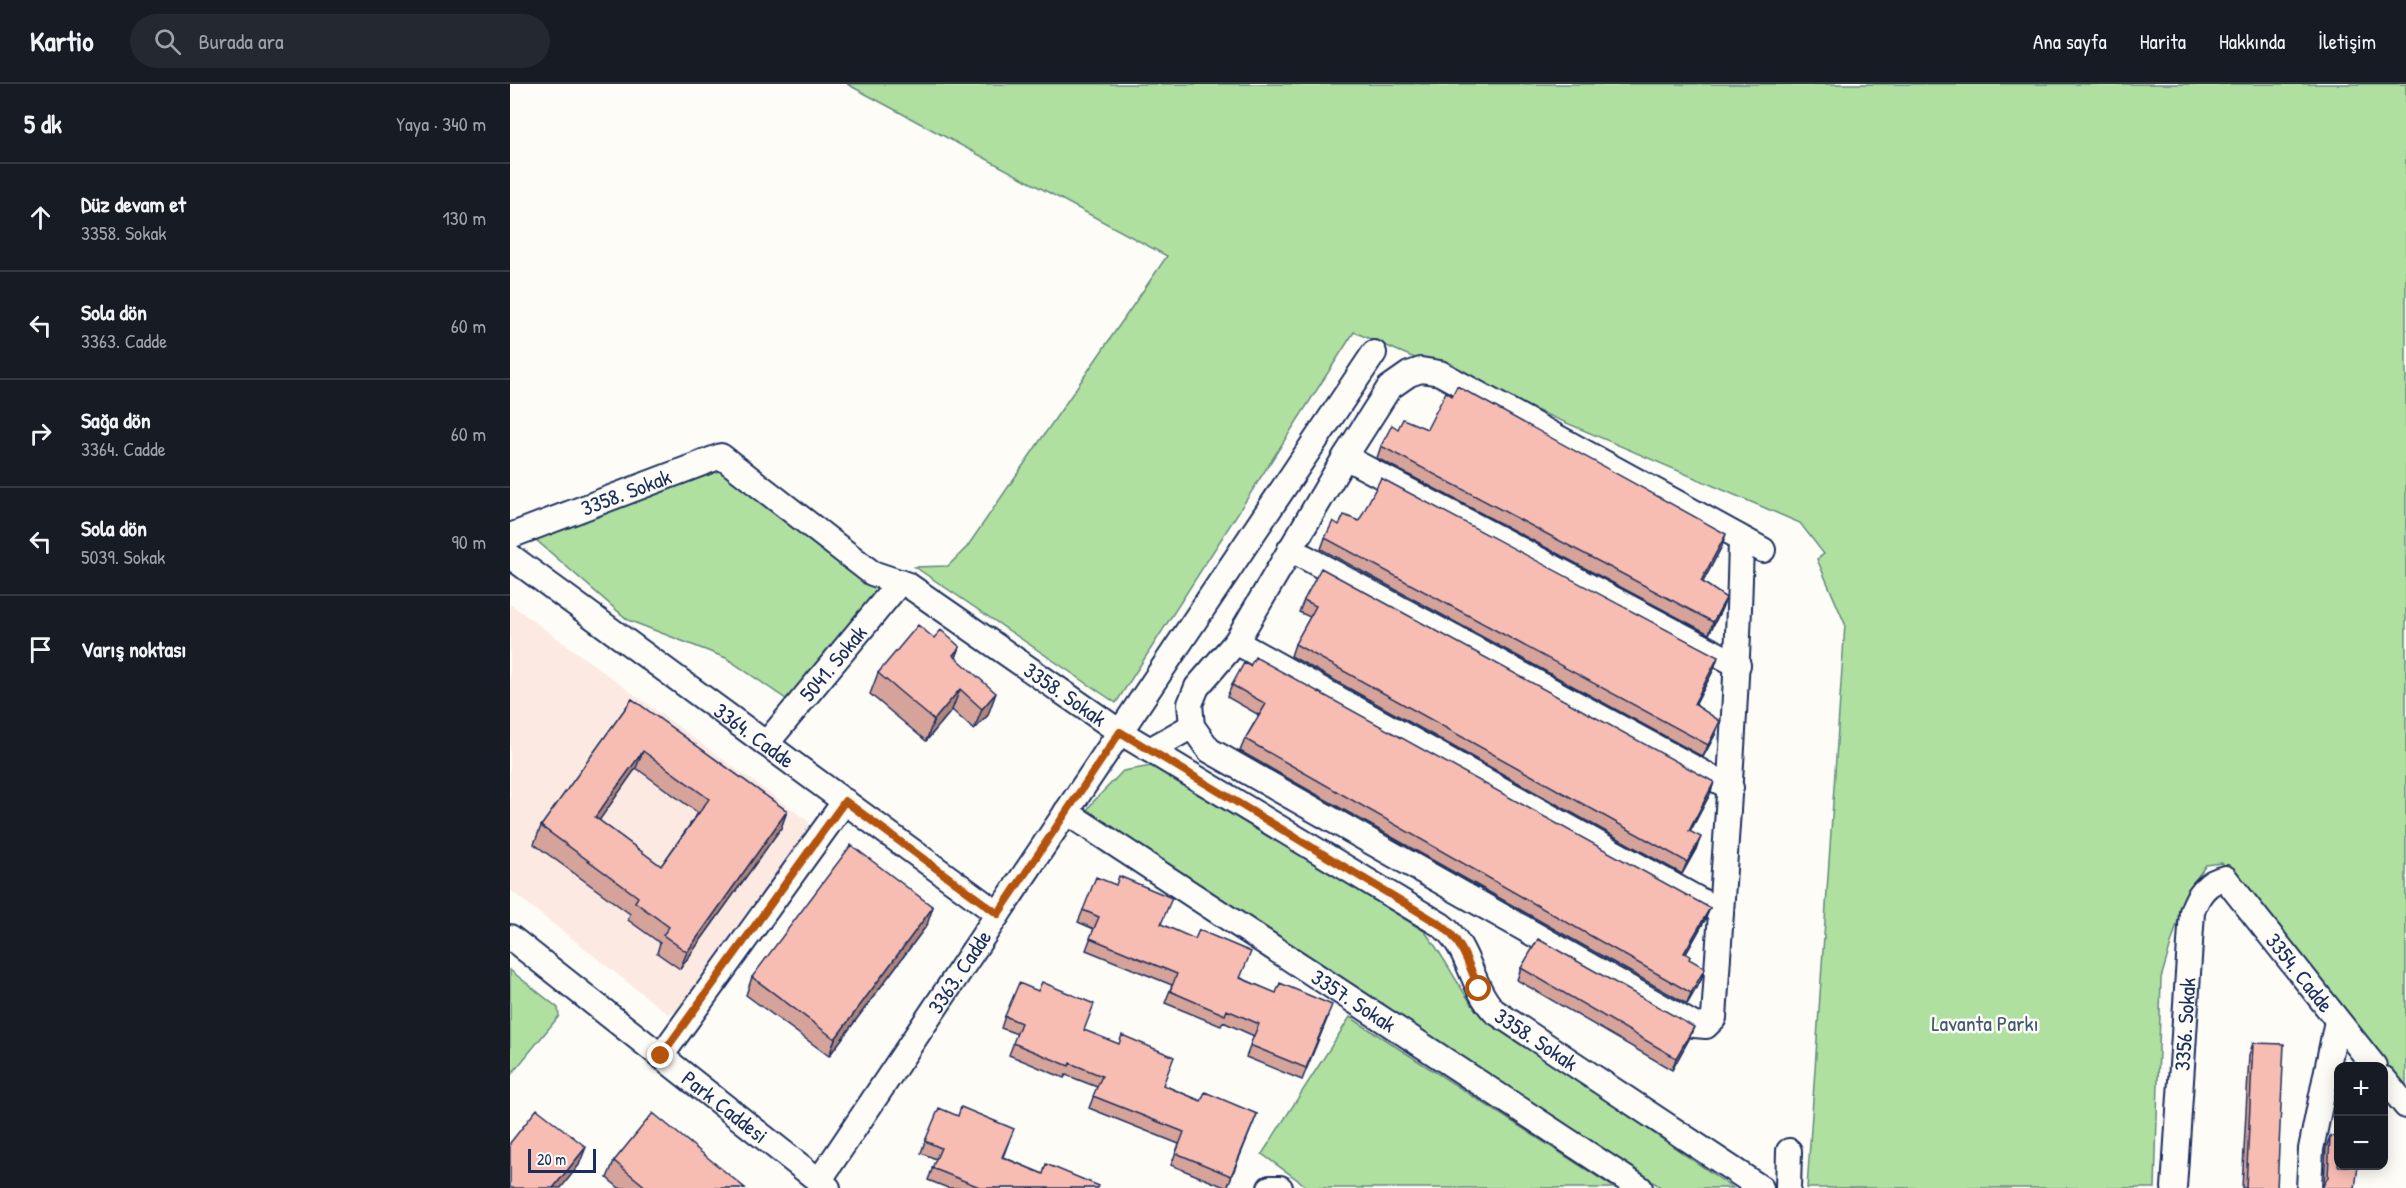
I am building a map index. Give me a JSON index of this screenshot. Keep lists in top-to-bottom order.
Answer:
{
  "streets": {
    "street": [
      "3358. Sokak",
      "5041. Sokak",
      "3364. Cadde",
      "3363. Cadde",
      "3354. Cadde",
      "3357. Sokak",
      "3356. Sokak",
      "Park Caddesi"
    ]
  },
  "crossings": [
    ["3358. Sokak", "5041. Sokak"],
    ["3358. Sokak", "3364. Cadde"],
    ["3358. Sokak", "3363. Cadde"],
    ["5041. Sokak", "3364. Cadde"],
    ["3364. Cadde", "3363. Cadde"],
    ["3363. Cadde", "3357. Sokak"],
    ["3363. Cadde", "Park Caddesi"],
    ["3354. Cadde", "3356. Sokak"]
  ],
  "parks": ["Lavanta Parkı"],
  "scale_bar": "20 m",
  "page": {
    "header": "Kartio",
    "search": "Burada ara",
    "nav": [
      "Ana sayfa",
      "Harita",
      "Hakkında",
      "İletişim"
    ],
    "heading": ["5 dk", "Yaya · 340 m"],
    "list": [
      ["Düz devam et", "3358. Sokak", "130 m"],
      ["Sola dön", "3363. Cadde", "60 m"],
      ["Sağa dön", "3364. Cadde", "60 m"],
      ["Sola dön", "5039. Sokak", "90 m"],
      "Varış noktası"
    ],
    "map_buttons": ["+", "−"],
    "scale": "20 m"
  }
}
